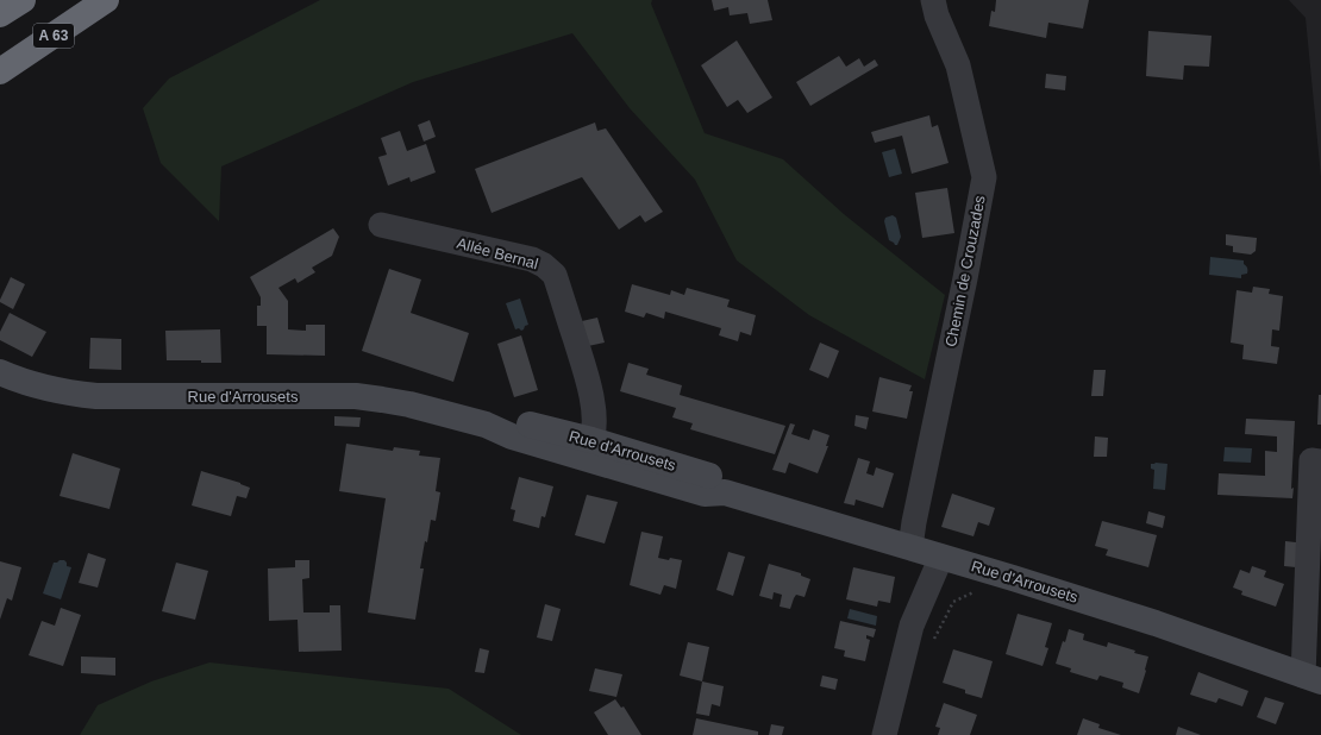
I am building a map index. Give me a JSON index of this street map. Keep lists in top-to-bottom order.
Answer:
{
  "streets": {
    "highway": ["A 63"],
    "main road": ["Rue d'Arrousets"],
    "street": ["Allée Bernal", "Chemin de Crouzades"]
  },
  "crossings": [
    ["Allée Bernal", "Rue d'Arrousets"],
    ["Chemin de Crouzades", "Rue d'Arrousets"]
  ]
}
